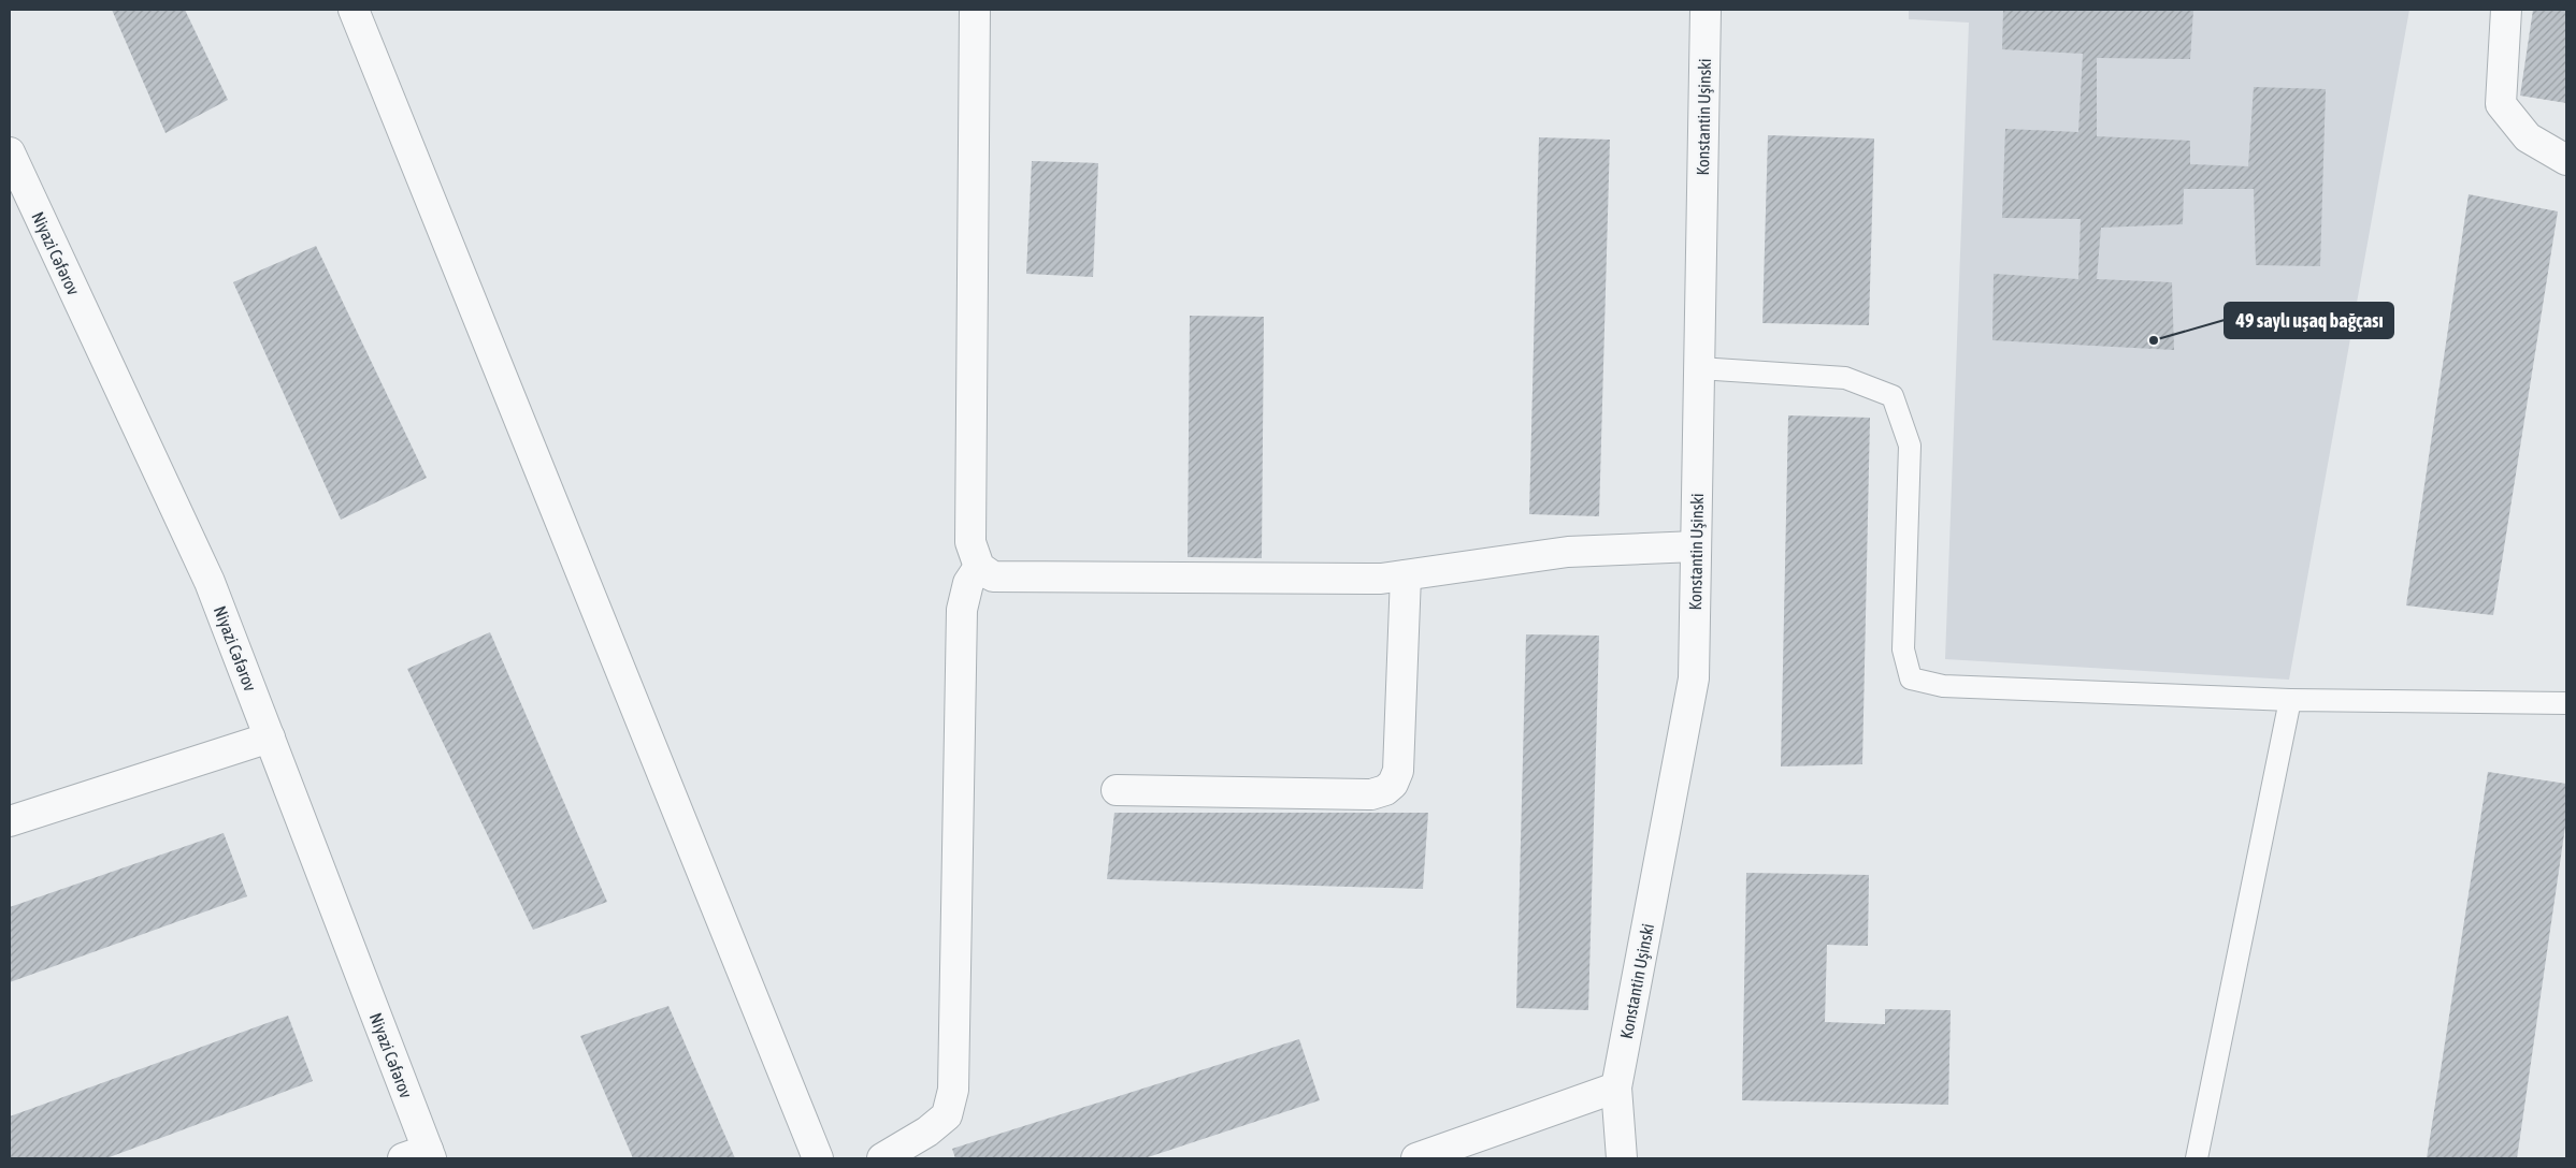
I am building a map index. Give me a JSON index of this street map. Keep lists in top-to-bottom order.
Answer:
{
  "streets": {
    "street": ["Konstantin Uşinski", "Niyazi Cəfərov"]
  },
  "places": ["49 saylı uşaq bağçası"]
}
